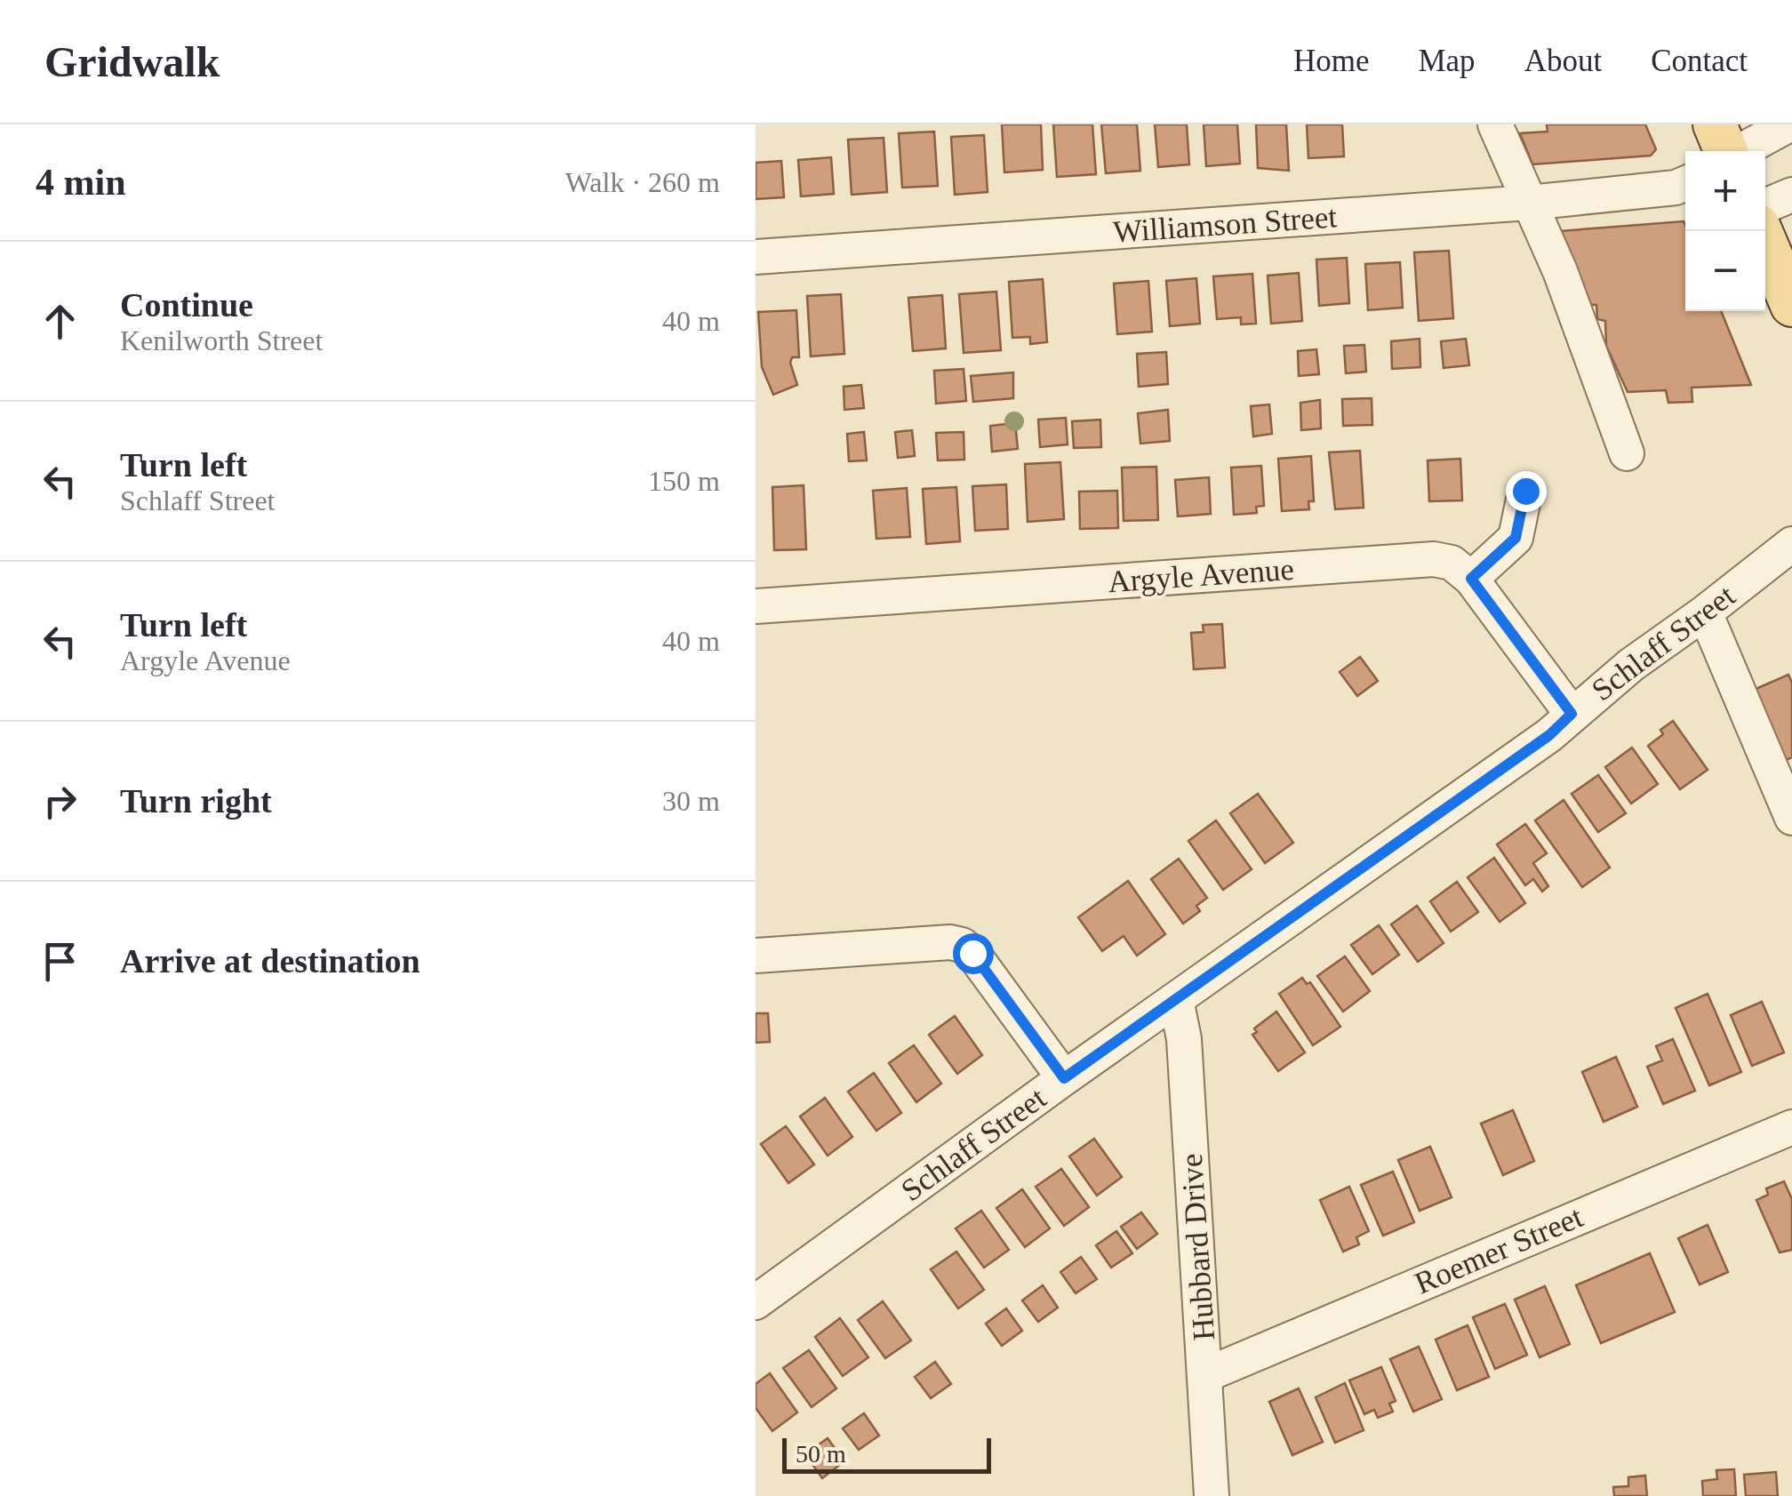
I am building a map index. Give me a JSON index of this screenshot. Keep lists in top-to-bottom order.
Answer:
{
  "streets": {
    "street": [
      "Williamson Street",
      "Argyle Avenue",
      "Schlaff Street",
      "Hubbard Drive",
      "Roemer Street"
    ]
  },
  "crossings": [
    ["Argyle Avenue", "Schlaff Street"],
    ["Schlaff Street", "Hubbard Drive"],
    ["Hubbard Drive", "Roemer Street"]
  ],
  "scale_bar": "50 m",
  "page": {
    "header": "Gridwalk",
    "nav": [
      "Home",
      "Map",
      "About",
      "Contact"
    ],
    "heading": ["4 min", "Walk · 260 m"],
    "map_buttons": ["+", "−"],
    "list": [
      ["Continue", "Kenilworth Street", "40 m"],
      ["Turn left", "Schlaff Street", "150 m"],
      ["Turn left", "Argyle Avenue", "40 m"],
      ["Turn right", "30 m"],
      "Arrive at destination"
    ],
    "scale": "50 m"
  }
}
